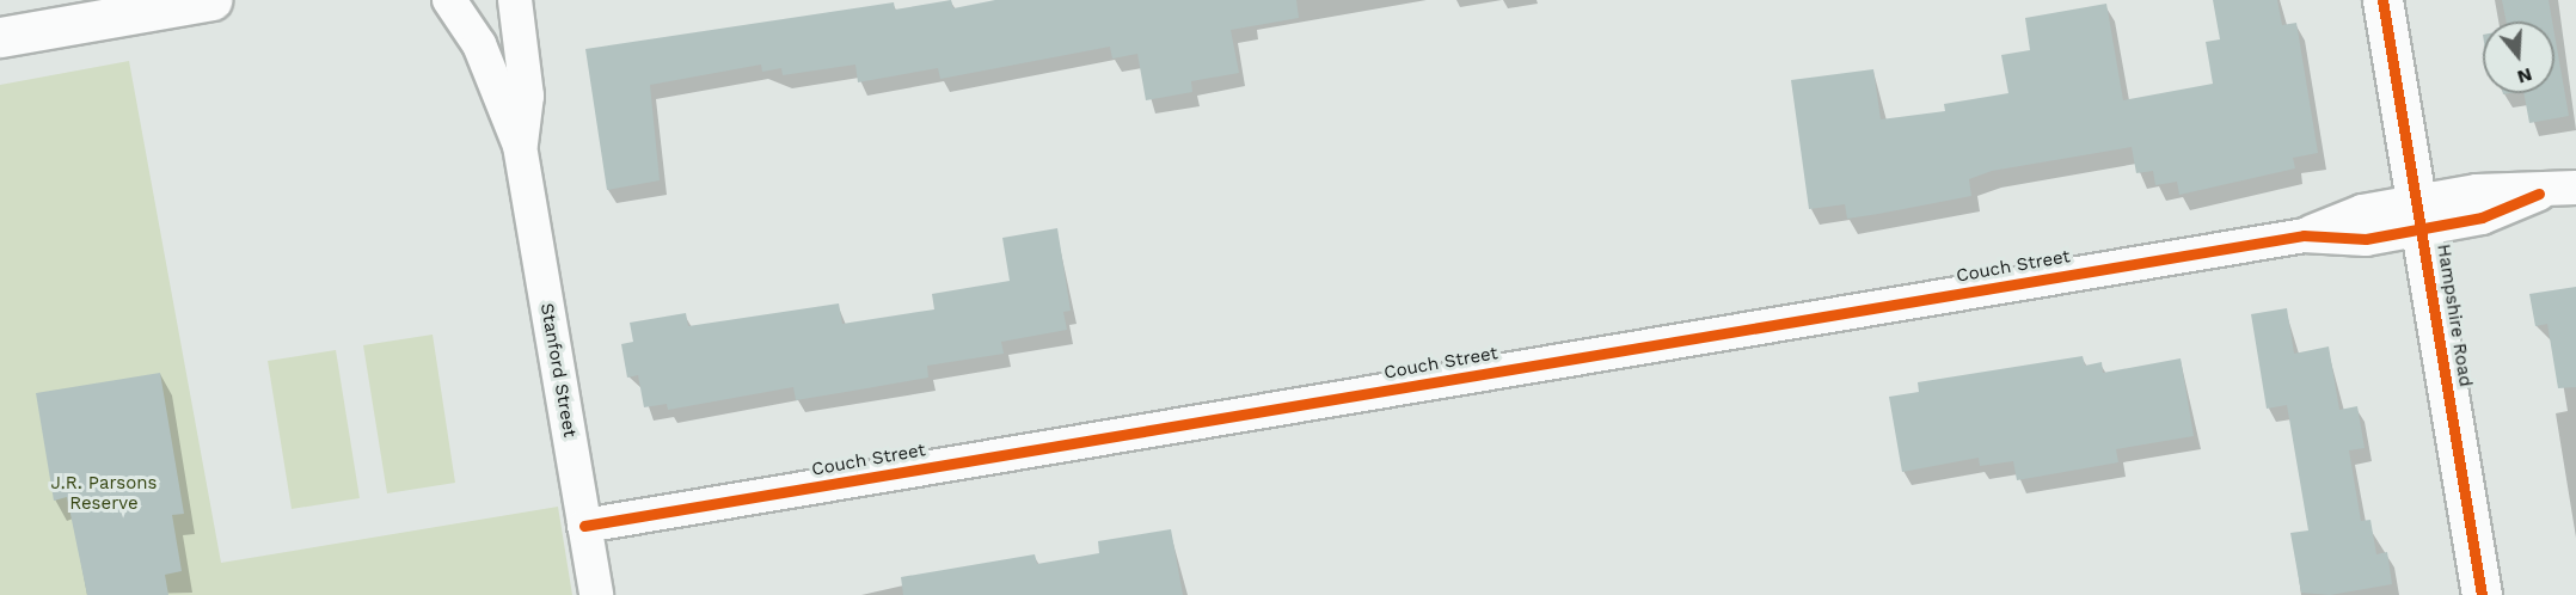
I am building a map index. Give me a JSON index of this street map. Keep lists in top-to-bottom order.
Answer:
{
  "streets": {
    "street": ["Couch Street", "Hampshire Road", "Stanford Street"]
  },
  "crossings": [
    ["Couch Street", "Hampshire Road"],
    ["Couch Street", "Stanford Street"]
  ],
  "parks": ["J.R. Parsons Reserve"],
  "north": "bottom"
}
